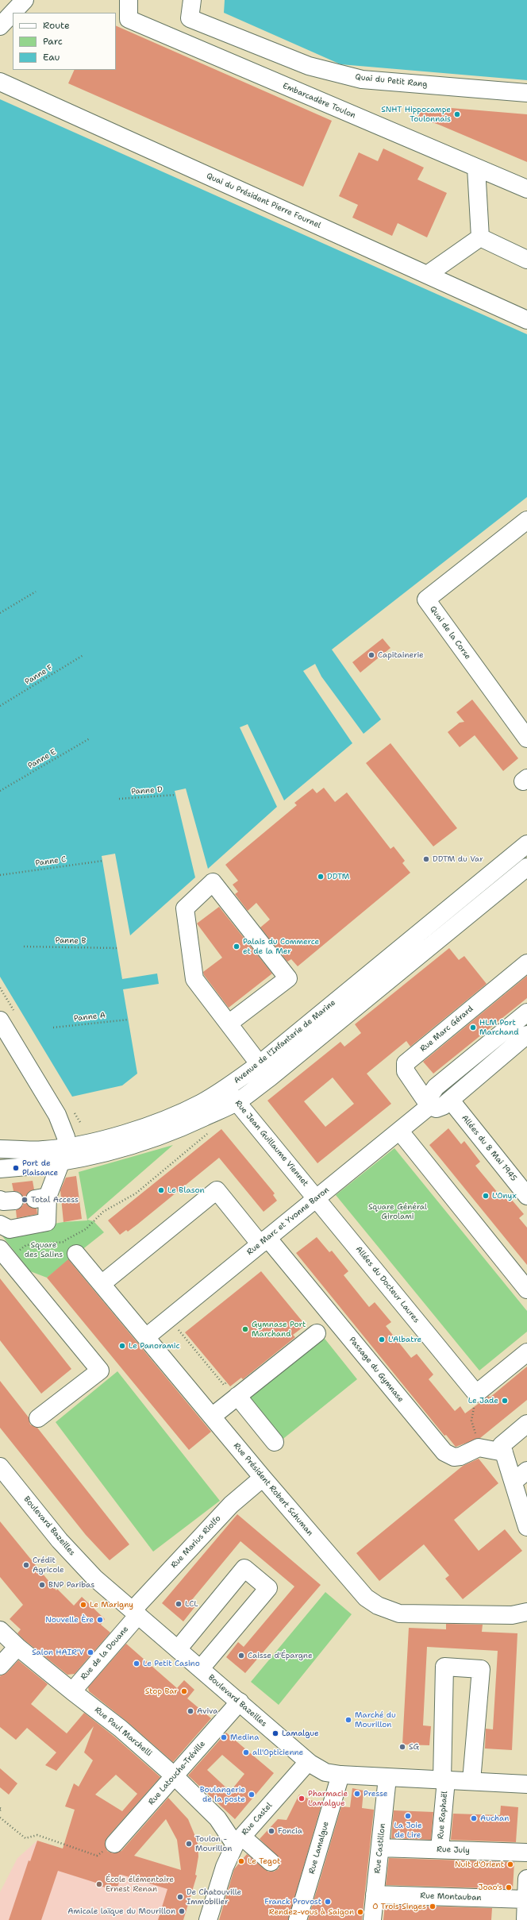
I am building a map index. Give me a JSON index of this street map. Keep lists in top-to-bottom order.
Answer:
{
  "streets": {
    "street": [
      "Quai du Petit Rang",
      "Embarcadère Toulon",
      "Quai du Président Pierre Fournel",
      "Quai de la Corse",
      "Rue Marc Gérard",
      "Avenue de l'Infanterie de Marine",
      "Rue Jean Guillaume Viennet",
      "Allées du 8 Mai 1945",
      "Rue Marc et Yvonne Baron",
      "Allées du Docteur Laures",
      "Passage du Gymnase",
      "Rue Président Robert Schuman",
      "Boulevard Bazeilles",
      "Rue Marius Riolfo",
      "Rue de la Douane",
      "Rue Paul Marchelli",
      "Rue Latouche-Tréville",
      "Rue Raphaël",
      "Rue Castel",
      "Rue Lamalgue",
      "Rue Castillon",
      "Rue July",
      "Rue Montauban"
    ],
    "path": [
      "Panne F",
      "Panne E",
      "Panne D",
      "Panne C",
      "Panne B",
      "Panne A"
    ]
  },
  "crossings": [
    ["Rue Marc Gérard", "Rue Marc et Yvonne Baron"],
    ["Avenue de l'Infanterie de Marine", "Rue Jean Guillaume Viennet"],
    ["Rue Jean Guillaume Viennet", "Rue Marc et Yvonne Baron"],
    ["Rue Jean Guillaume Viennet", "Allées du Docteur Laures"],
    ["Rue Marc et Yvonne Baron", "Allées du Docteur Laures"],
    ["Rue Marc et Yvonne Baron", "Passage du Gymnase"],
    ["Rue Marc et Yvonne Baron", "Rue Président Robert Schuman"],
    ["Passage du Gymnase", "Rue Président Robert Schuman"],
    ["Rue Président Robert Schuman", "Rue Marius Riolfo"],
    ["Boulevard Bazeilles", "Rue Marius Riolfo"],
    ["Boulevard Bazeilles", "Rue de la Douane"],
    ["Boulevard Bazeilles", "Rue Latouche-Tréville"],
    ["Boulevard Bazeilles", "Rue Raphaël"],
    ["Boulevard Bazeilles", "Rue Castel"],
    ["Boulevard Bazeilles", "Rue Lamalgue"],
    ["Boulevard Bazeilles", "Rue Castillon"],
    ["Rue Marius Riolfo", "Rue de la Douane"],
    ["Rue de la Douane", "Rue Paul Marchelli"],
    ["Rue Paul Marchelli", "Rue Latouche-Tréville"],
    ["Rue Paul Marchelli", "Rue Castel"],
    ["Rue Raphaël", "Rue July"],
    ["Rue Castillon", "Rue July"],
    ["Rue Castillon", "Rue Montauban"]
  ],
  "parks": ["Square Général Girolami", "Square des Salins"],
  "places": [
    "SNHT Hippocampe Toulonnais",
    "Capitainerie",
    "DDTM du Var",
    "DDTM",
    "Palais du Commerce et de la Mer",
    "HLM Port Marchand",
    "Port de Plaisance",
    "Le Blason",
    "L'Onyx",
    "Total Access",
    "Gymnase Port Marchand",
    "L'Albatre",
    "Le Panoramic",
    "Le Jade",
    "Crédit Agricole",
    "BNP Paribas",
    "LCL",
    "Le Marigny",
    "Nouvelle Ère",
    "Salon HAIR'V",
    "Caisse d'Épargne",
    "Le Petit Casino",
    "Stop Bar",
    "Aviva",
    "Marché du Mourillon",
    "Lamalgue",
    "Medina",
    "SG",
    "all'Opticienne",
    "Presse",
    "Boulangerie de la poste",
    "Pharmacie Lamalgue",
    "La Joie de Lire",
    "Auchan",
    "Foncia",
    "Toulon - Mourillon",
    "Le Tegot",
    "Nuit d'Orient",
    "École élémentaire Ernest Renan",
    "Joao's",
    "De Chatouville Immobilier",
    "Franck Provost",
    "O Trois Singes",
    "Amicale laïque du Mourillon",
    "Rendez-vous à Saigon"
  ],
  "legend": ["Route", "Parc", "Eau"]
}
